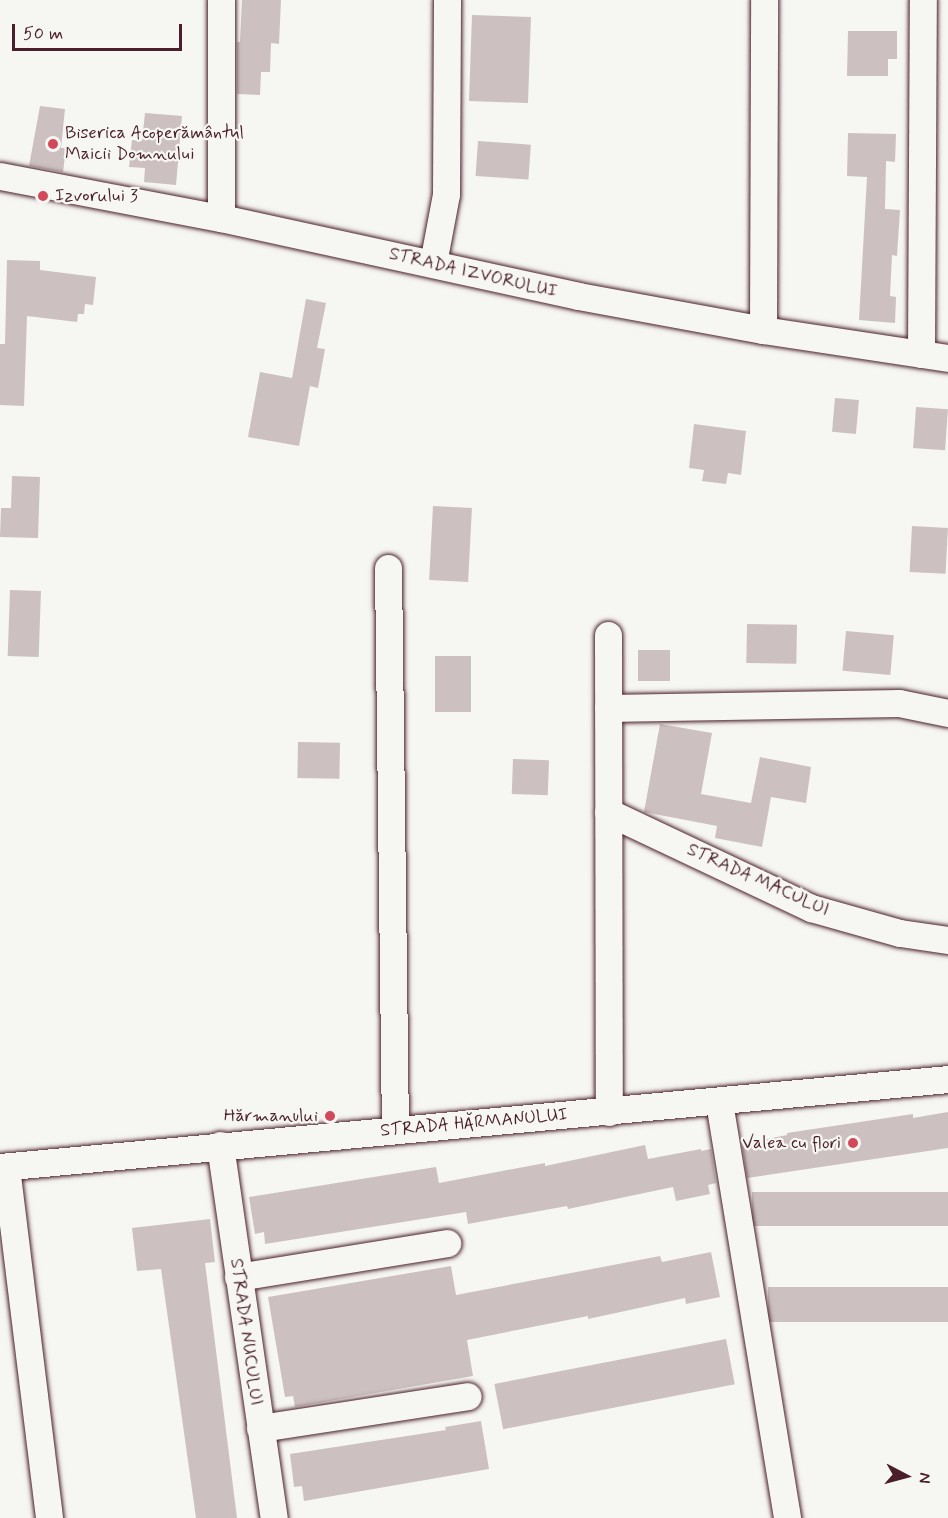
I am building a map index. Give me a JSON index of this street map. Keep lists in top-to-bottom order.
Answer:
{
  "streets": {
    "street": [
      "STRADA IZVORULUI",
      "STRADA MACULUI",
      "STRADA HĂRMANULUI",
      "STRADA NUCULUI"
    ]
  },
  "crossings": [
    ["STRADA HĂRMANULUI", "STRADA NUCULUI"]
  ],
  "places": [
    "Biserica Acoperământul Maicii Domnului",
    "Izvorului 3",
    "Hărmanului",
    "Valea cu flori"
  ],
  "scale_bar": "50 m",
  "north": "right"
}
